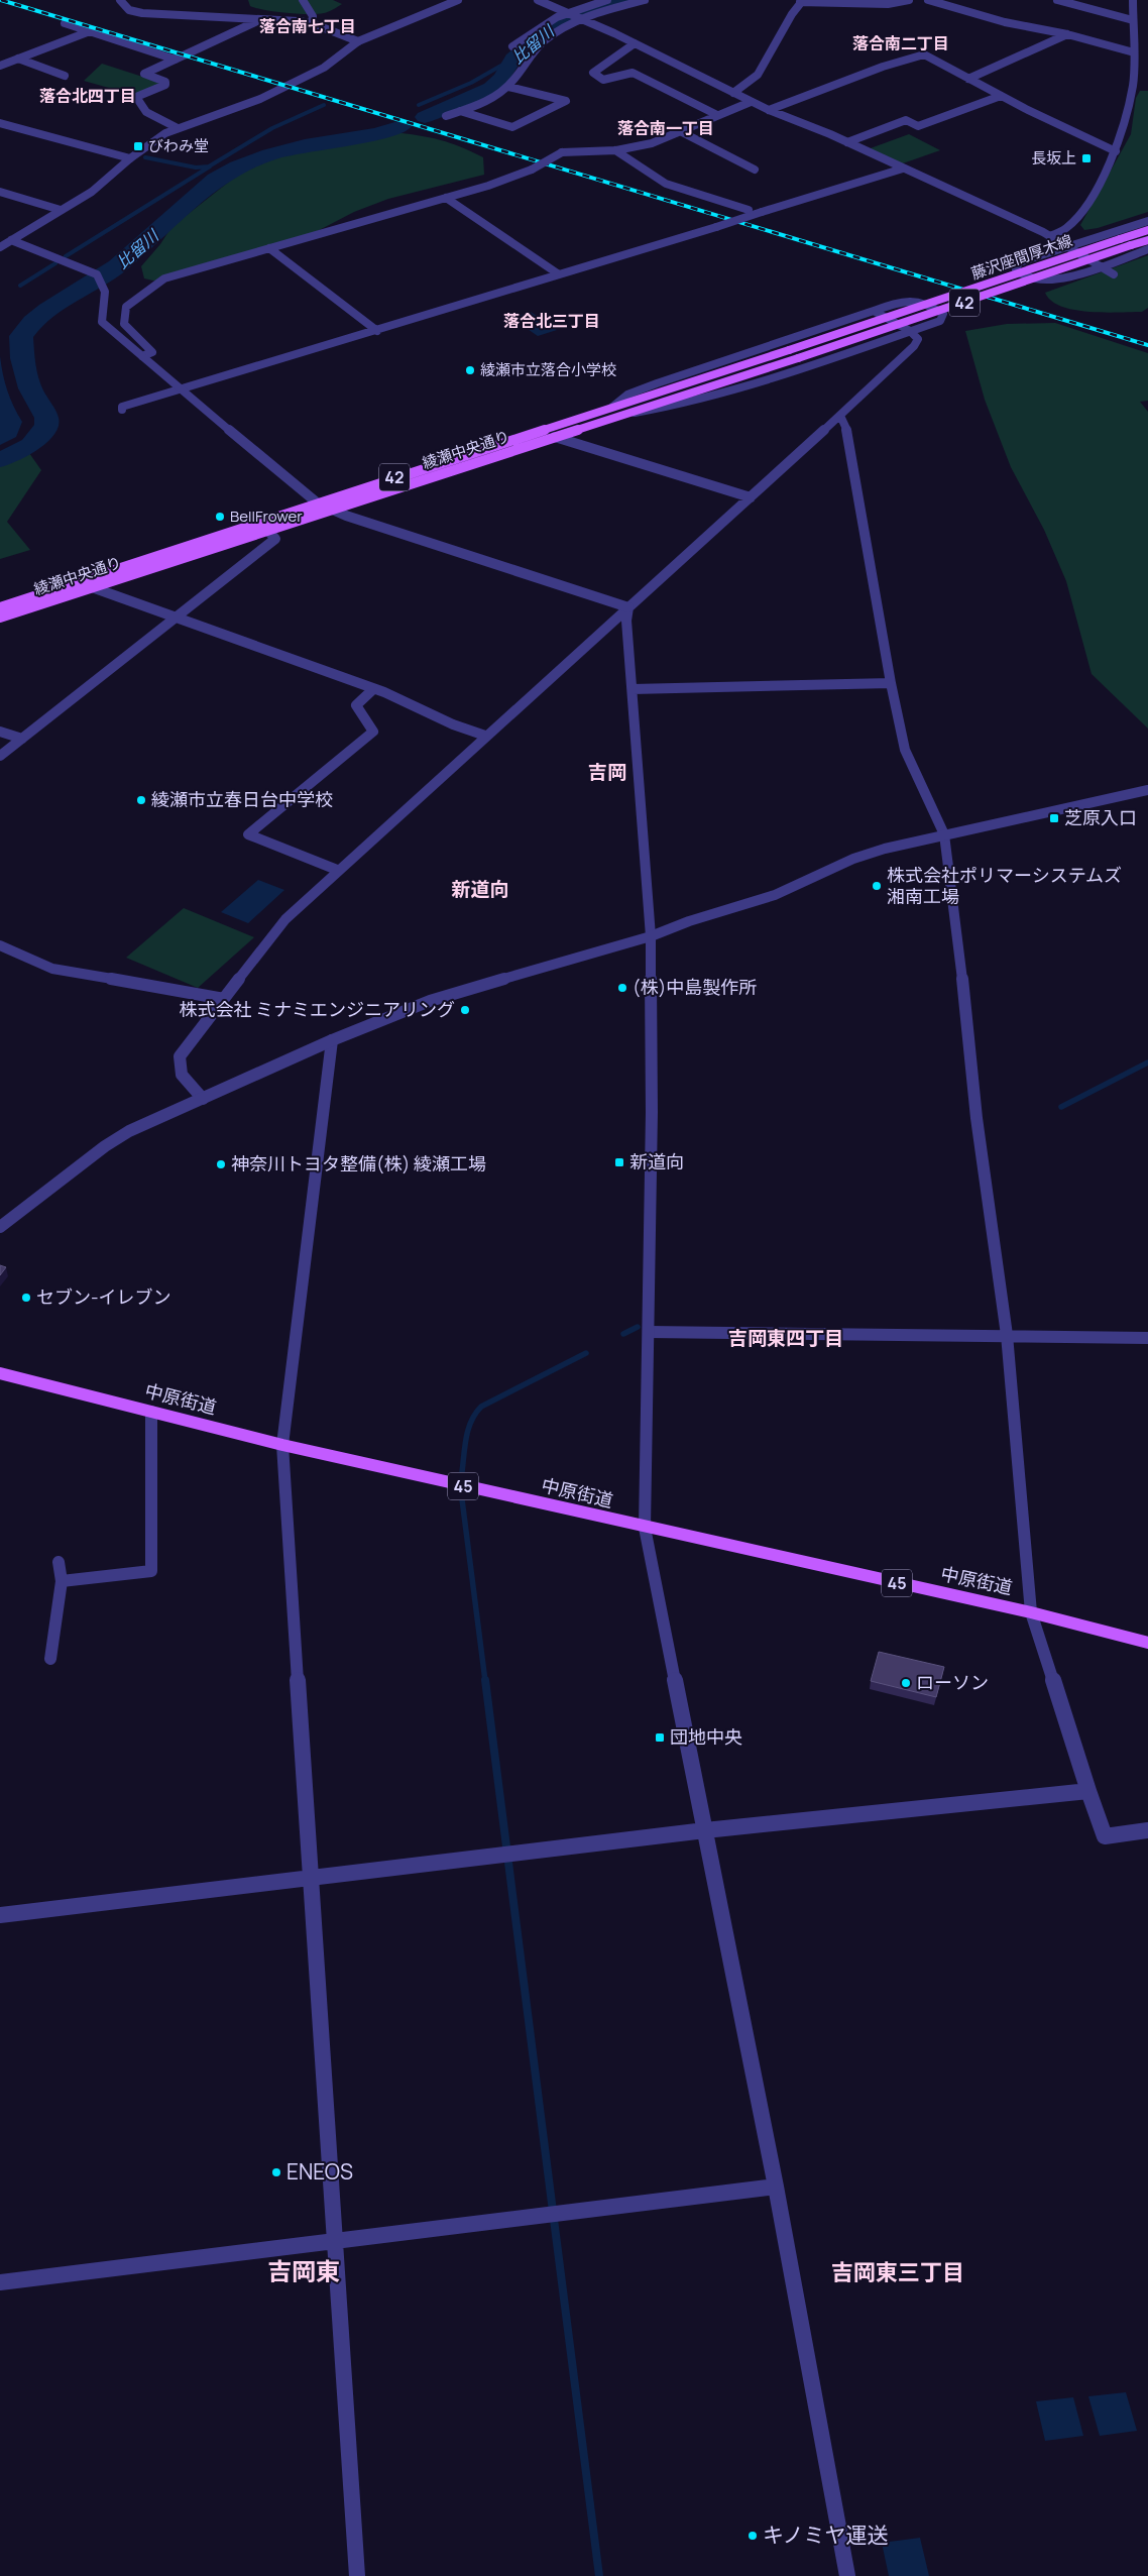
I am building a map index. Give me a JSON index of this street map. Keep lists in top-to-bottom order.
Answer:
{
  "streets": {
    "main road": [
      "藤沢座間厚木線",
      "42",
      "綾瀬中央通り",
      "中原街道",
      "45"
    ]
  },
  "crossings": [
    ["藤沢座間厚木線", "綾瀬中央通り"]
  ],
  "districts": [
    "落合南七丁目",
    "落合南二丁目",
    "落合北四丁目",
    "落合南一丁目",
    "落合北三丁目",
    "吉岡",
    "新道向",
    "吉岡東四丁目",
    "吉岡東",
    "吉岡東三丁目"
  ],
  "water": ["比留川"],
  "places": {
    "transit": [
      "びわみ堂",
      "長坂上",
      "芝原入口",
      "新道向",
      "団地中央"
    ],
    "other": [
      "綾瀬市立落合小学校",
      "BellFrower",
      "綾瀬市立春日台中学校",
      "株式会社ポリマーシステムズ 湘南工場",
      "(株)中島製作所",
      "株式会社 ミナミエンジニアリング",
      "神奈川トヨタ整備(株) 綾瀬工場",
      "セブン-イレブン",
      "ローソン",
      "ENEOS",
      "キノミヤ運送"
    ]
  }
}
